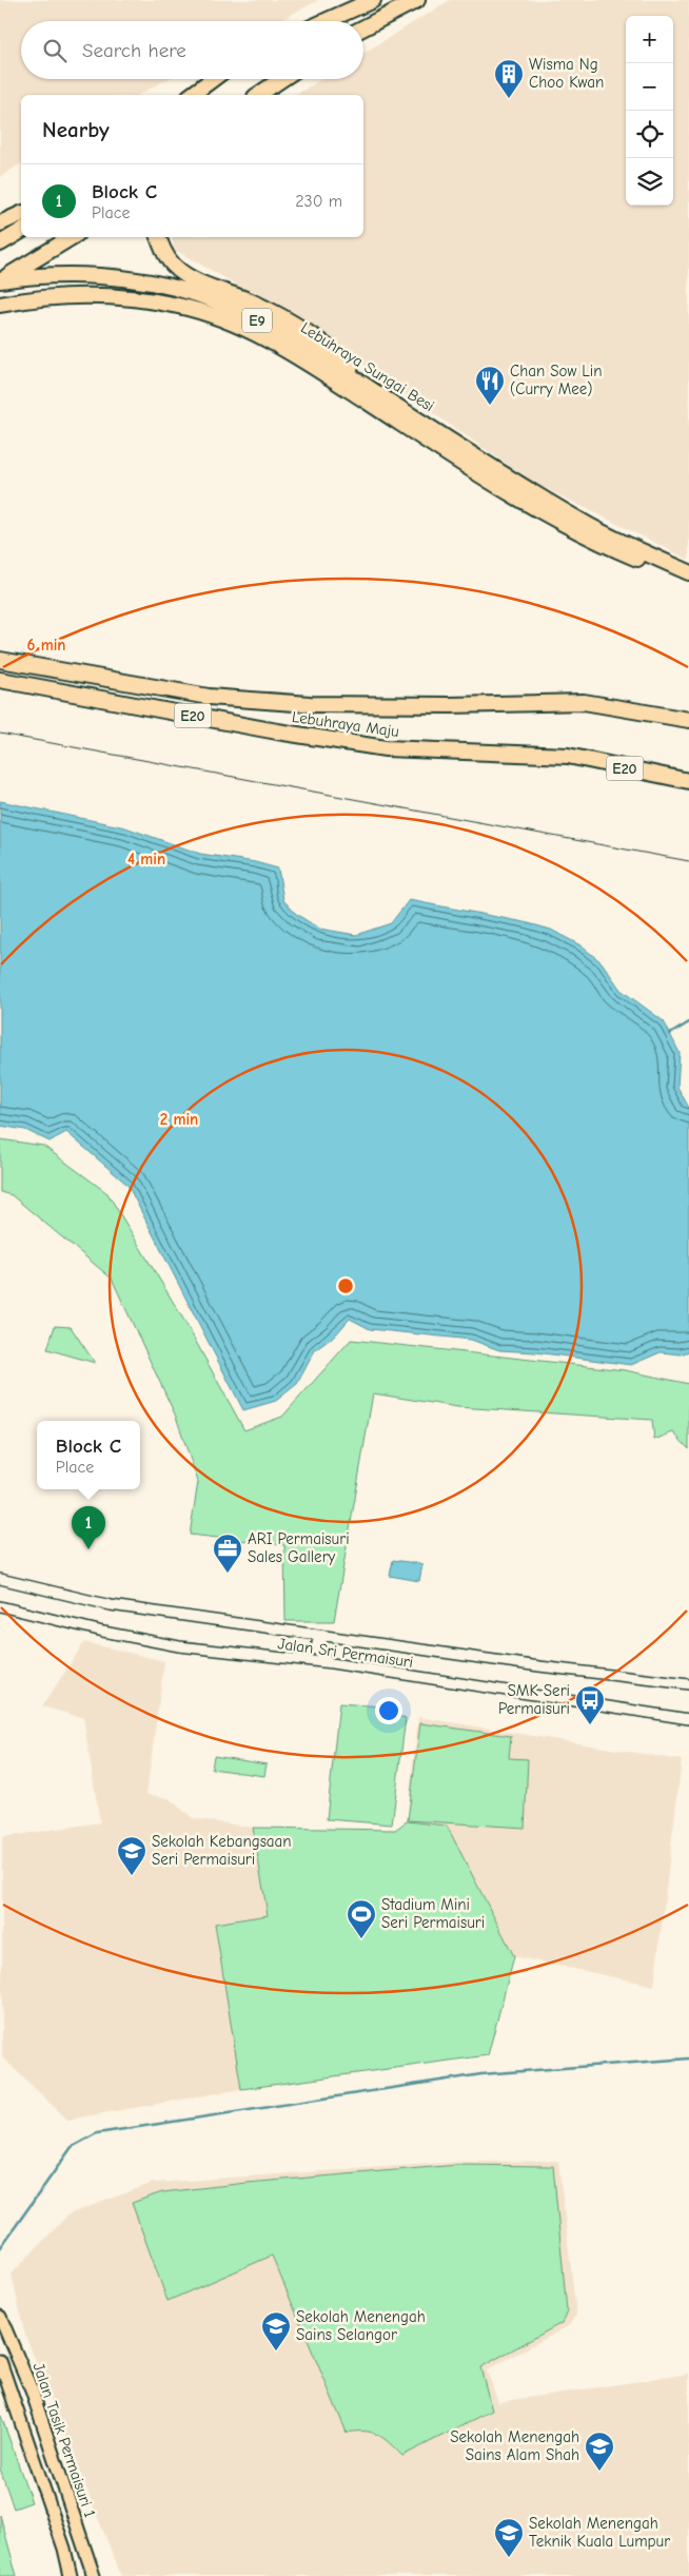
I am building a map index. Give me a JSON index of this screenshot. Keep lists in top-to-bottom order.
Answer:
{
  "streets": {
    "highway": [
      "E9",
      "Lebuhraya Sungai Besi",
      "E20",
      "Lebuhraya Maju"
    ],
    "main road": ["Jalan Tasik Permaisuri 1"],
    "street": ["Jalan Sri Permaisuri"]
  },
  "places": {
    "building": ["Wisma Ng Choo Kwan"],
    "restaurant": ["Chan Sow Lin (Curry Mee)"],
    "office": ["ARI Permaisuri Sales Gallery"],
    "bus stop": ["SMK Seri Permaisuri"],
    "school or university": [
      "Sekolah Kebangsaan Seri Permaisuri",
      "Sekolah Menengah Sains Selangor",
      "Sekolah Menengah Sains Alam Shah",
      "Sekolah Menengah Teknik Kuala Lumpur"
    ],
    "sports": ["Stadium Mini Seri Permaisuri"]
  },
  "page": {
    "map_buttons": ["+", "−"],
    "search": "Search here",
    "heading": "Nearby",
    "list": [
      {
        "mark": "1",
        "name": "Block C",
        "note": "Place",
        "value": "230 m"
      }
    ],
    "popup": ["Block C", "Place"],
    "pins": "1"
  },
  "rings": ["6 min", "4 min", "2 min"]
}
